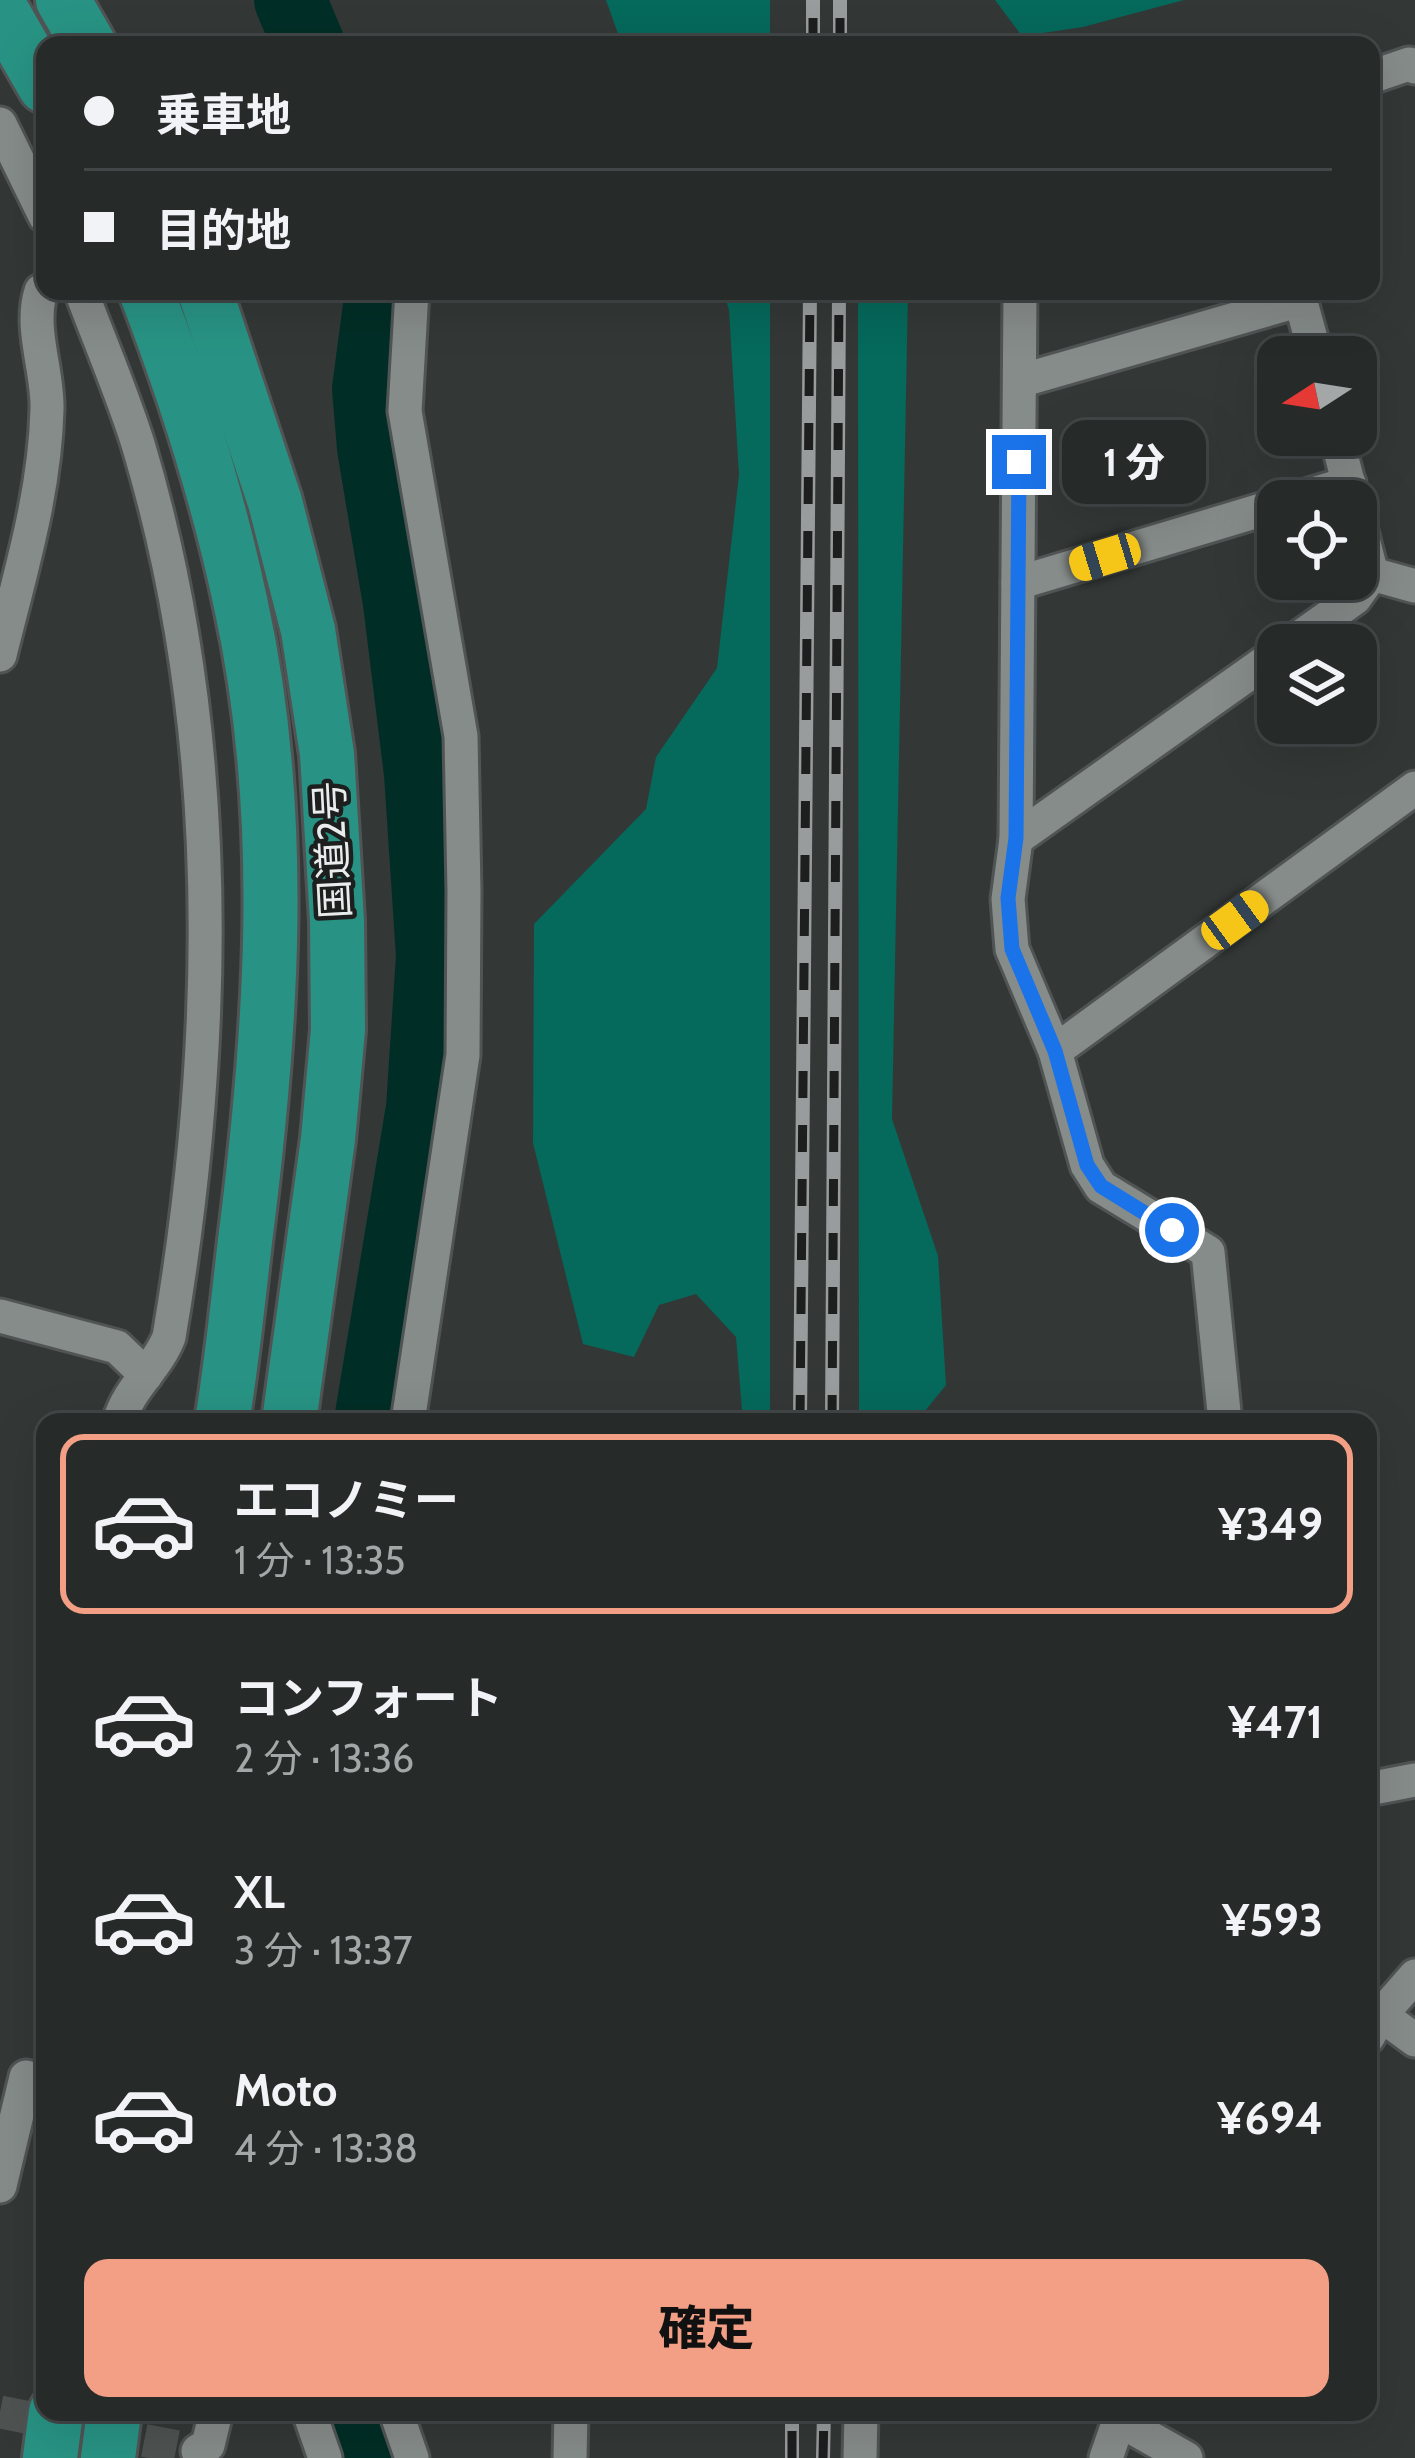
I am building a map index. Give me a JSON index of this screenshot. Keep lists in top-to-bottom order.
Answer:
{
  "streets": {
    "highway": ["国道2号"]
  },
  "north": "left",
  "page": {
    "banner": ["乗車地", "目的地"],
    "bubble": "1 分",
    "list": [
      {
        "name": "エコノミー",
        "note": "1 分 · 13:35",
        "value": "¥349"
      },
      {
        "name": "コンフォート",
        "note": "2 分 · 13:36",
        "value": "¥471"
      },
      {
        "name": "XL",
        "note": "3 分 · 13:37",
        "value": "¥593"
      },
      {
        "name": "Moto",
        "note": "4 分 · 13:38",
        "value": "¥694"
      }
    ],
    "buttons": "確定"
  }
}
